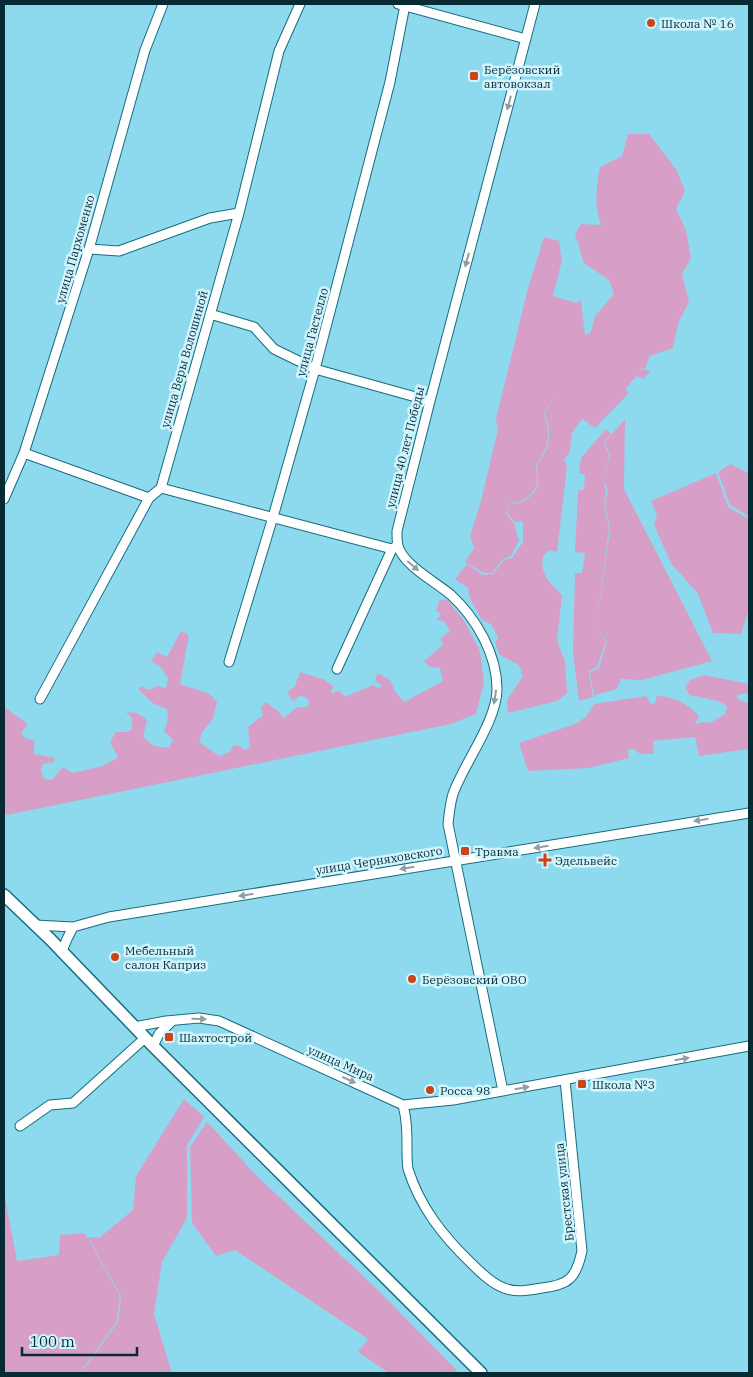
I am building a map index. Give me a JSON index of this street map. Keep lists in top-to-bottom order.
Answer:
{
  "streets": {
    "street": [
      "улица Пархоменко",
      "улица Гастелло",
      "улица Веры Волошиной",
      "улица 40 лет Победы",
      "улица Черняховского",
      "улица Мира",
      "Брестская улица"
    ]
  },
  "crossings": [
    ["улица Мира", "Брестская улица"]
  ],
  "one_way": ["улица 40 лет Победы", "улица Черняховского", "улица Мира"],
  "places": {
    "other": [
      "Школа № 16",
      "Мебельный салон Каприз",
      "Берёзовский ОВО",
      "Росса 98"
    ],
    "transit": [
      "Берёзовский автовокзал",
      "Травма",
      "Шахтострой",
      "Школа №3"
    ],
    "health": ["Эдельвейс"]
  },
  "scale_bar": "100 m"
}
